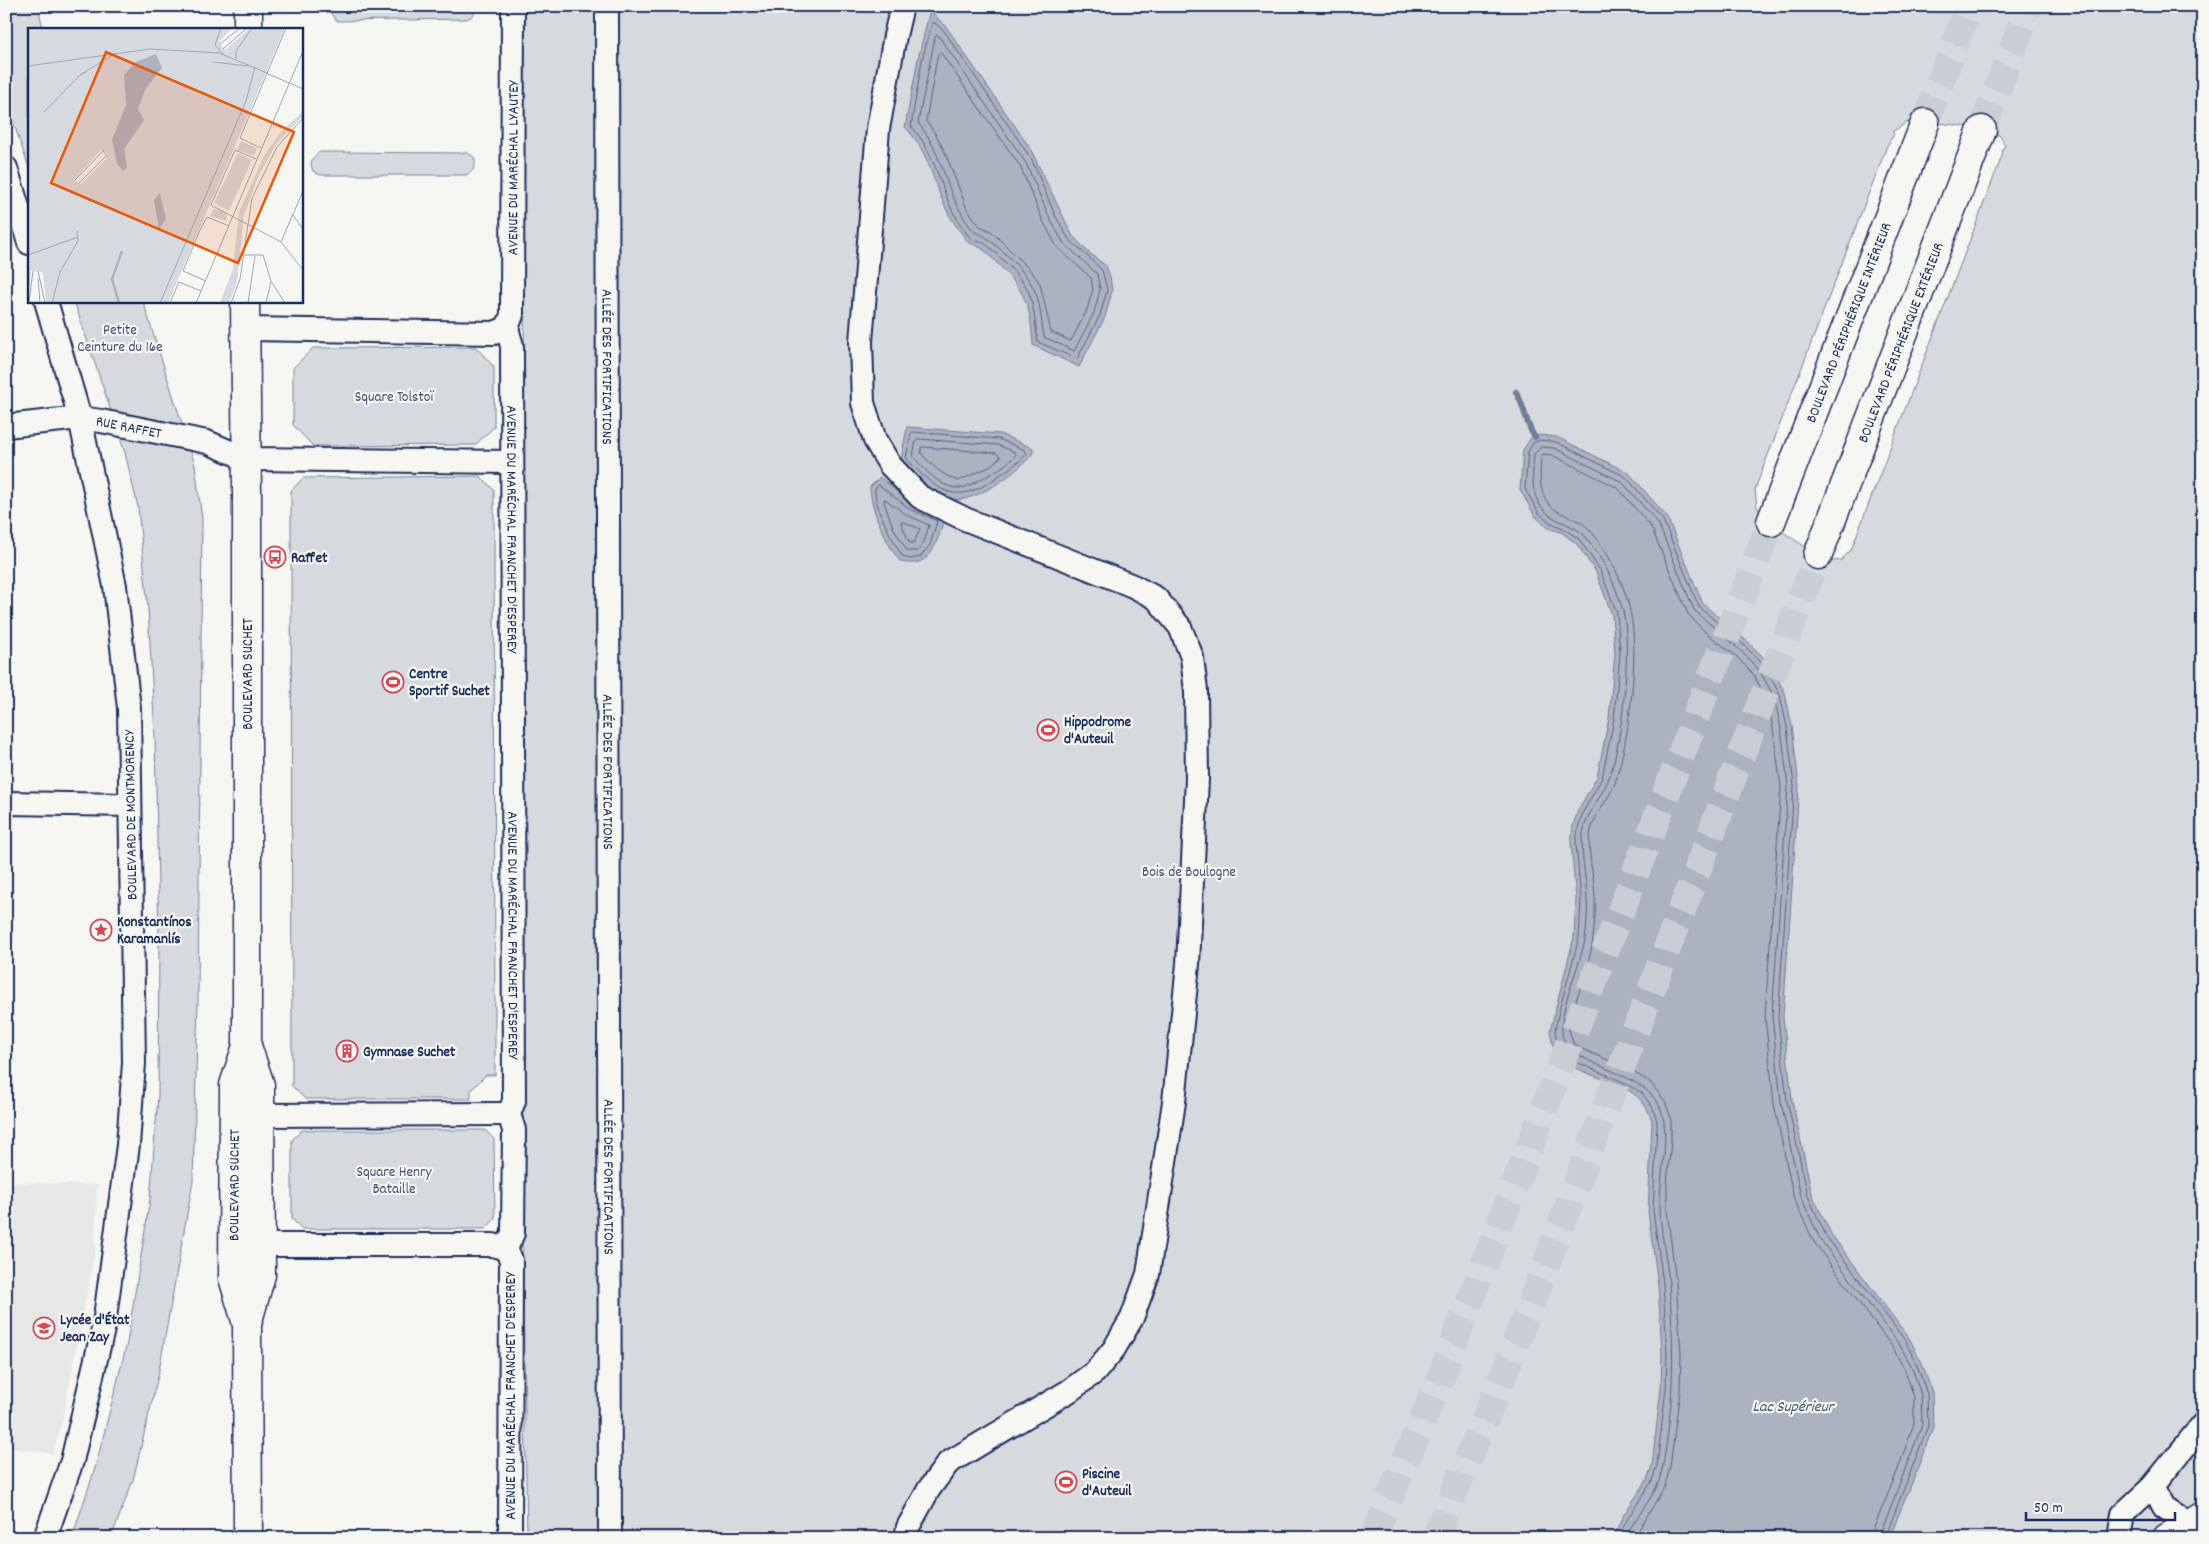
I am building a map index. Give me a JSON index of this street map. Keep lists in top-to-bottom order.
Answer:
{
  "streets": {
    "main road": ["BOULEVARD PÉRIPHÉRIQUE INTÉRIEUR", "BOULEVARD PÉRIPHÉRIQUE EXTÉRIEUR", "BOULEVARD SUCHET"],
    "street": [
      "AVENUE DU MARÉCHAL LYAUTEY",
      "ALLÉE DES FORTIFICATIONS",
      "RUE RAFFET",
      "AVENUE DU MARÉCHAL FRANCHET D'ESPEREY",
      "BOULEVARD DE MONTMORENCY"
    ]
  },
  "crossings": [
    ["AVENUE DU MARÉCHAL LYAUTEY", "AVENUE DU MARÉCHAL FRANCHET D'ESPEREY"],
    ["RUE RAFFET", "BOULEVARD SUCHET"],
    ["RUE RAFFET", "BOULEVARD DE MONTMORENCY"]
  ],
  "water": ["Lac Supérieur"],
  "parks": [
    "Petite Ceinture du 16e",
    "Square Tolstoï",
    "Bois de Boulogne",
    "Square Henry Bataille"
  ],
  "places": {
    "bus stop": ["Raffet"],
    "sports": ["Centre Sportif Suchet", "Hippodrome d'Auteuil", "Piscine d'Auteuil"],
    "place": ["Konstantínos Karamanlís"],
    "building": ["Gymnase Suchet"],
    "school or university": ["Lycée d'État Jean Zay"]
  },
  "scale_bar": "50 m"
}
